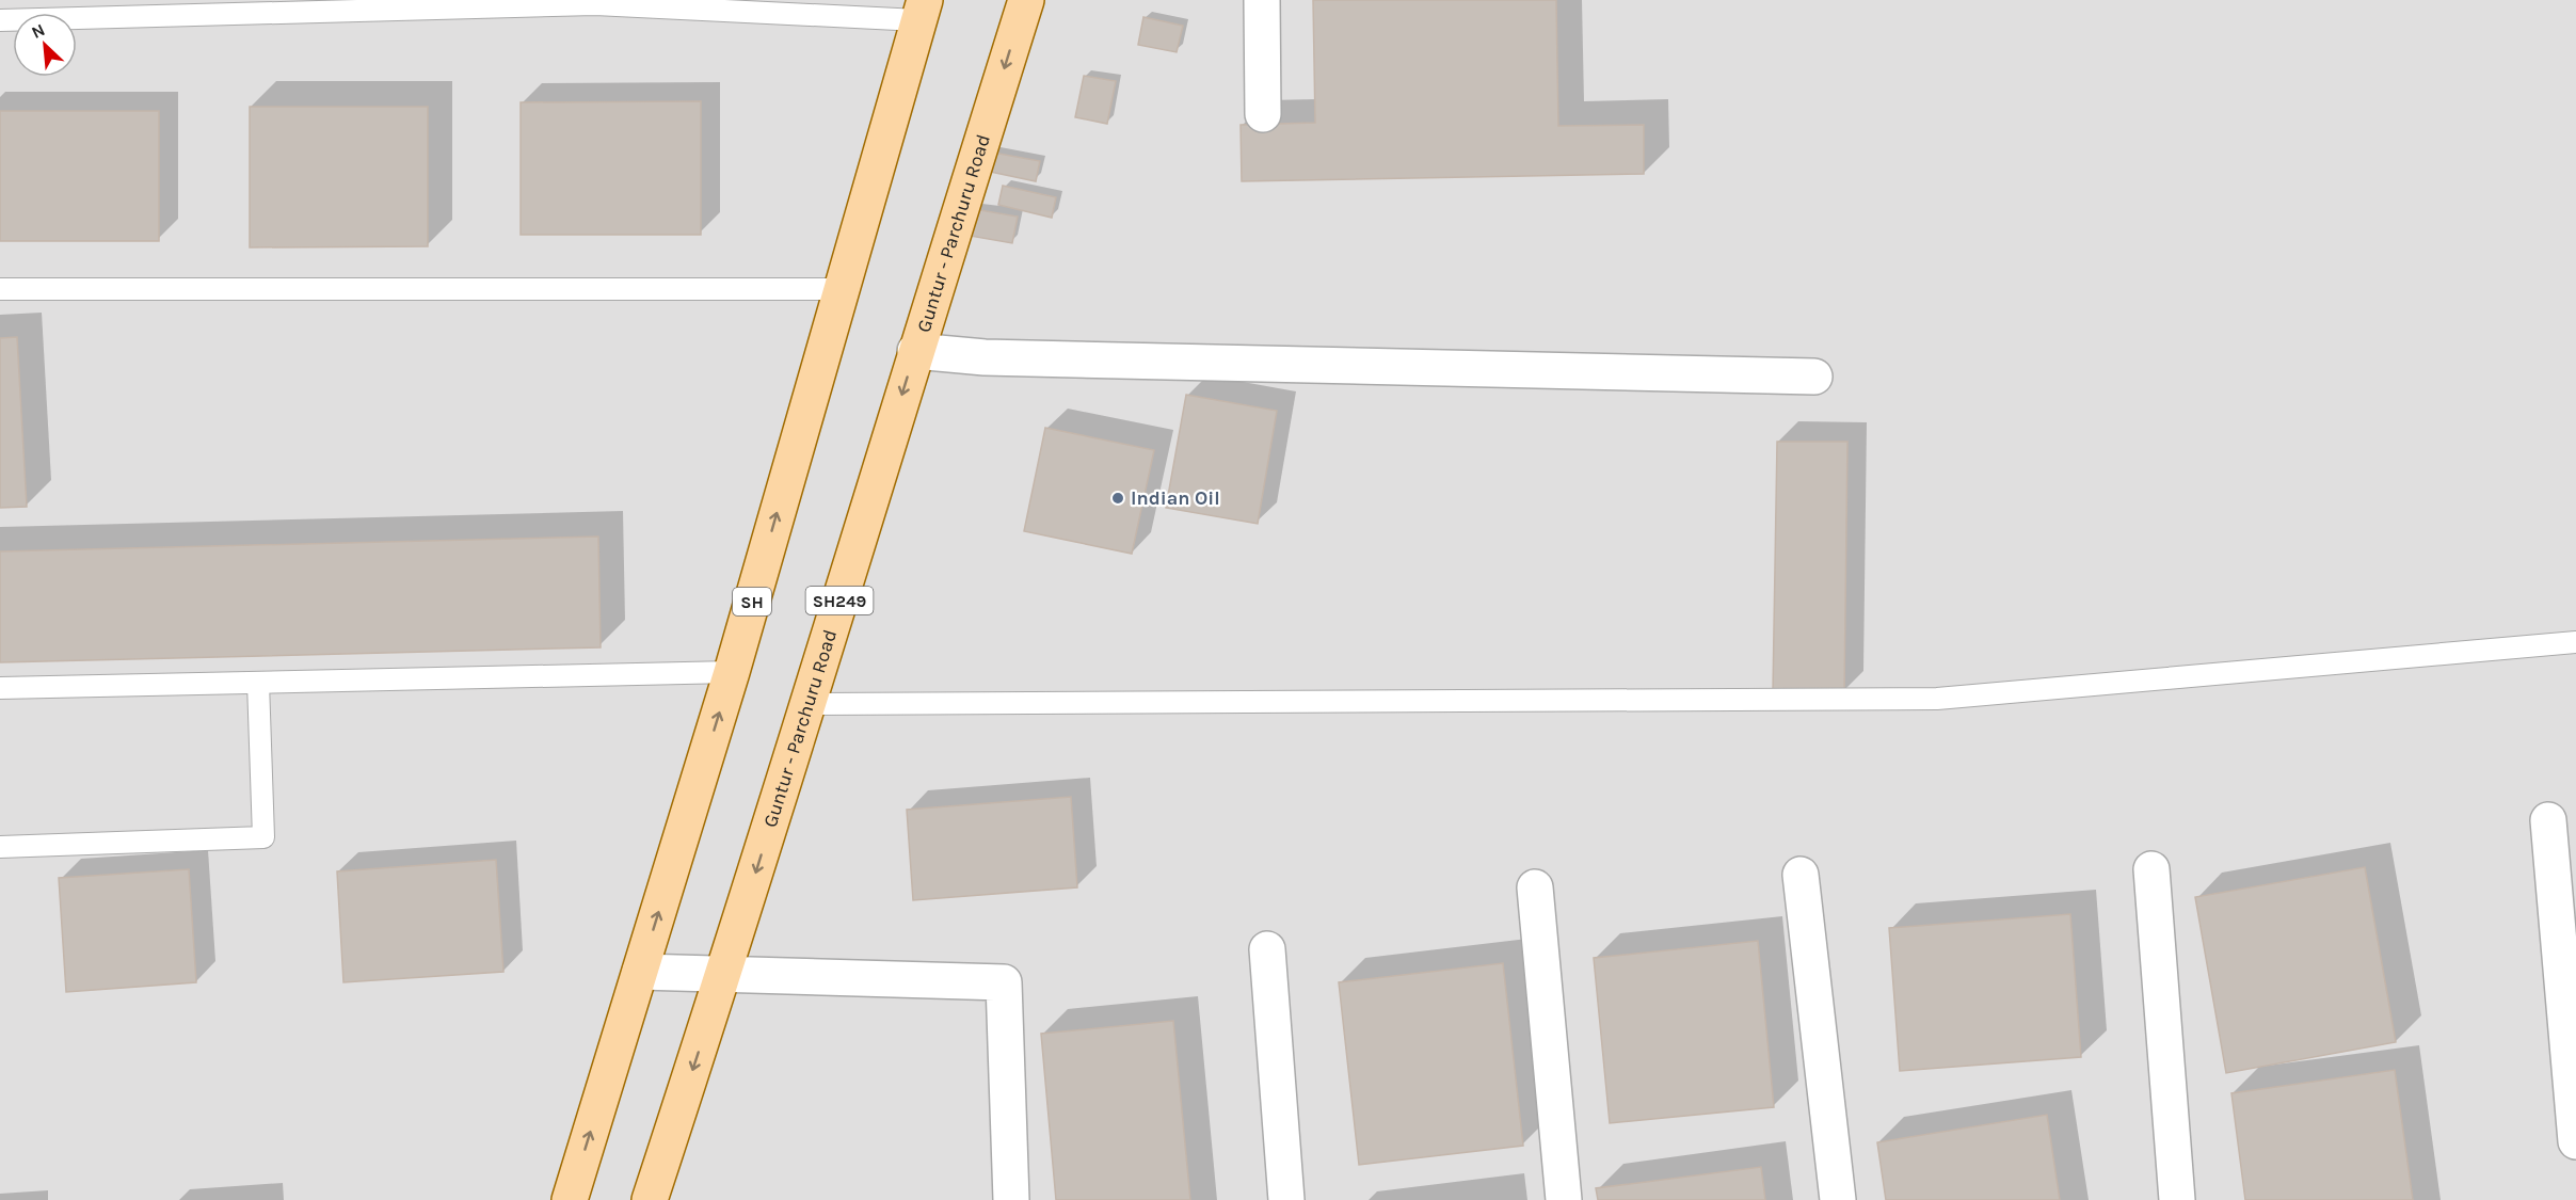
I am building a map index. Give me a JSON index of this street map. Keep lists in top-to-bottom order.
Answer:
{
  "streets": {
    "main road": ["Guntur - Parchuru Road", "SH249", "SH"]
  },
  "places": ["Indian Oil"],
  "north": "top left"
}
